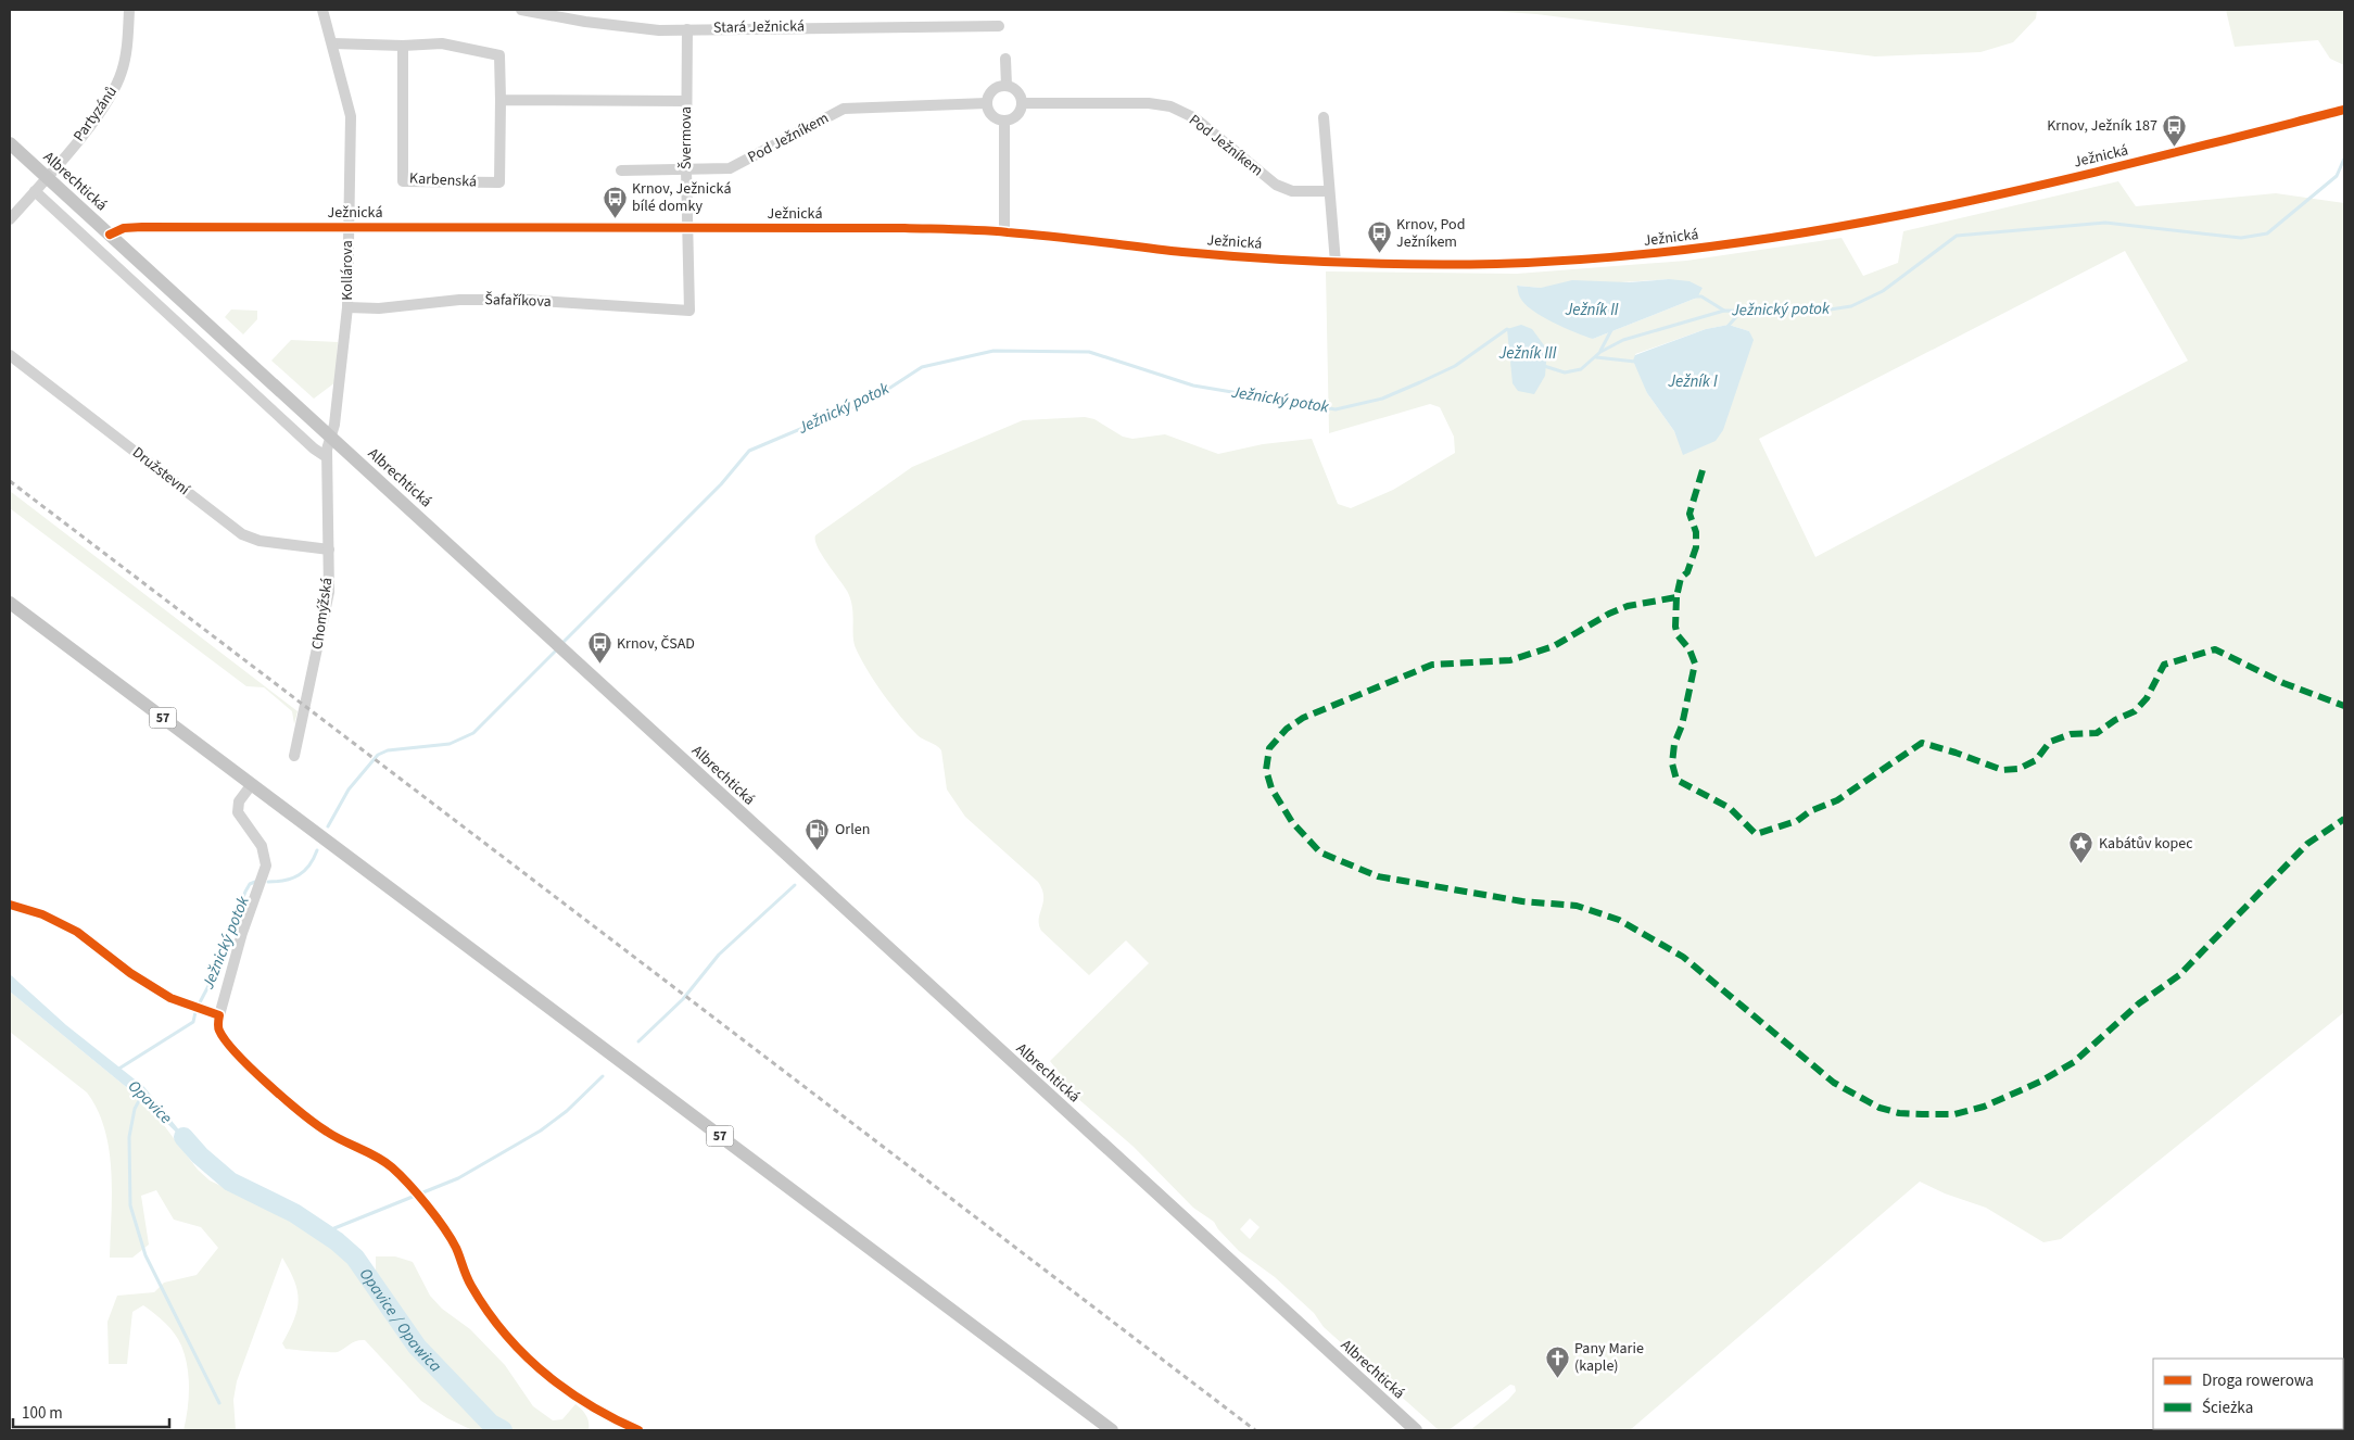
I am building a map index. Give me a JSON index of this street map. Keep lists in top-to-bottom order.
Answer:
{
  "streets": {
    "main road": ["Albrechtická", "57"],
    "street": [
      "Stará Ježnická",
      "Partyzánů",
      "Švermova",
      "Pod Ježníkem",
      "Ježnická",
      "Karbenská",
      "Kollárova",
      "Šafaříkova",
      "Družstevní",
      "Chomýžská"
    ]
  },
  "crossings": [
    ["Stará Ježnická", "Švermova"],
    ["Partyzánů", "Albrechtická"],
    ["Švermova", "Pod Ježníkem"],
    ["Švermova", "Ježnická"],
    ["Švermova", "Šafaříkova"],
    ["Ježnická", "Albrechtická"],
    ["Ježnická", "Kollárova"],
    ["Karbenská", "Kollárova"],
    ["Albrechtická", "Kollárova"],
    ["Albrechtická", "Chomýžská"],
    ["Kollárova", "Šafaříkova"],
    ["Kollárova", "Chomýžská"],
    ["Družstevní", "Chomýžská"]
  ],
  "water": [
    "Ježník II",
    "Ježnický potok",
    "Ježník III",
    "Ježník I",
    "Opavice",
    "Opavice / Opawica"
  ],
  "places": {
    "bus stop": [
      "Krnov, Ježník 187",
      "Krnov, Ježnická bílé domky",
      "Krnov, Pod Ježníkem",
      "Krnov, ČSAD"
    ],
    "fuel station": ["Orlen"],
    "place": ["Kabátův kopec"],
    "church": ["Pany Marie (kaple)"]
  },
  "legend": ["Droga rowerowa", "Ścieżka"],
  "scale_bar": "100 m"
}
